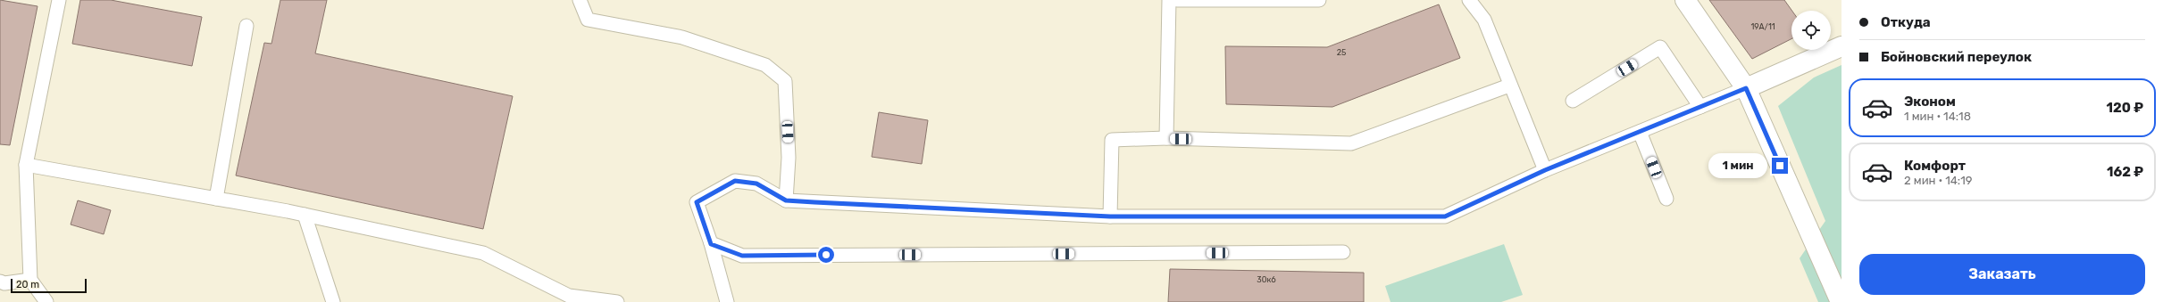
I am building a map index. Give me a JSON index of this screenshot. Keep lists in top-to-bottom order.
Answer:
{
  "house_numbers": ["19А/11", "25", "30к6"],
  "scale_bar": "20 m",
  "page": {
    "banner": ["Откуда", "Бойновский переулок"],
    "list": [
      {
        "name": "Эконом",
        "note": "1 мин · 14:18",
        "value": "120 ₽"
      },
      {
        "name": "Комфорт",
        "note": "2 мин · 14:19",
        "value": "162 ₽"
      }
    ],
    "bubble": "1 мин",
    "buttons": "Заказать",
    "scale": "20 m"
  }
}
